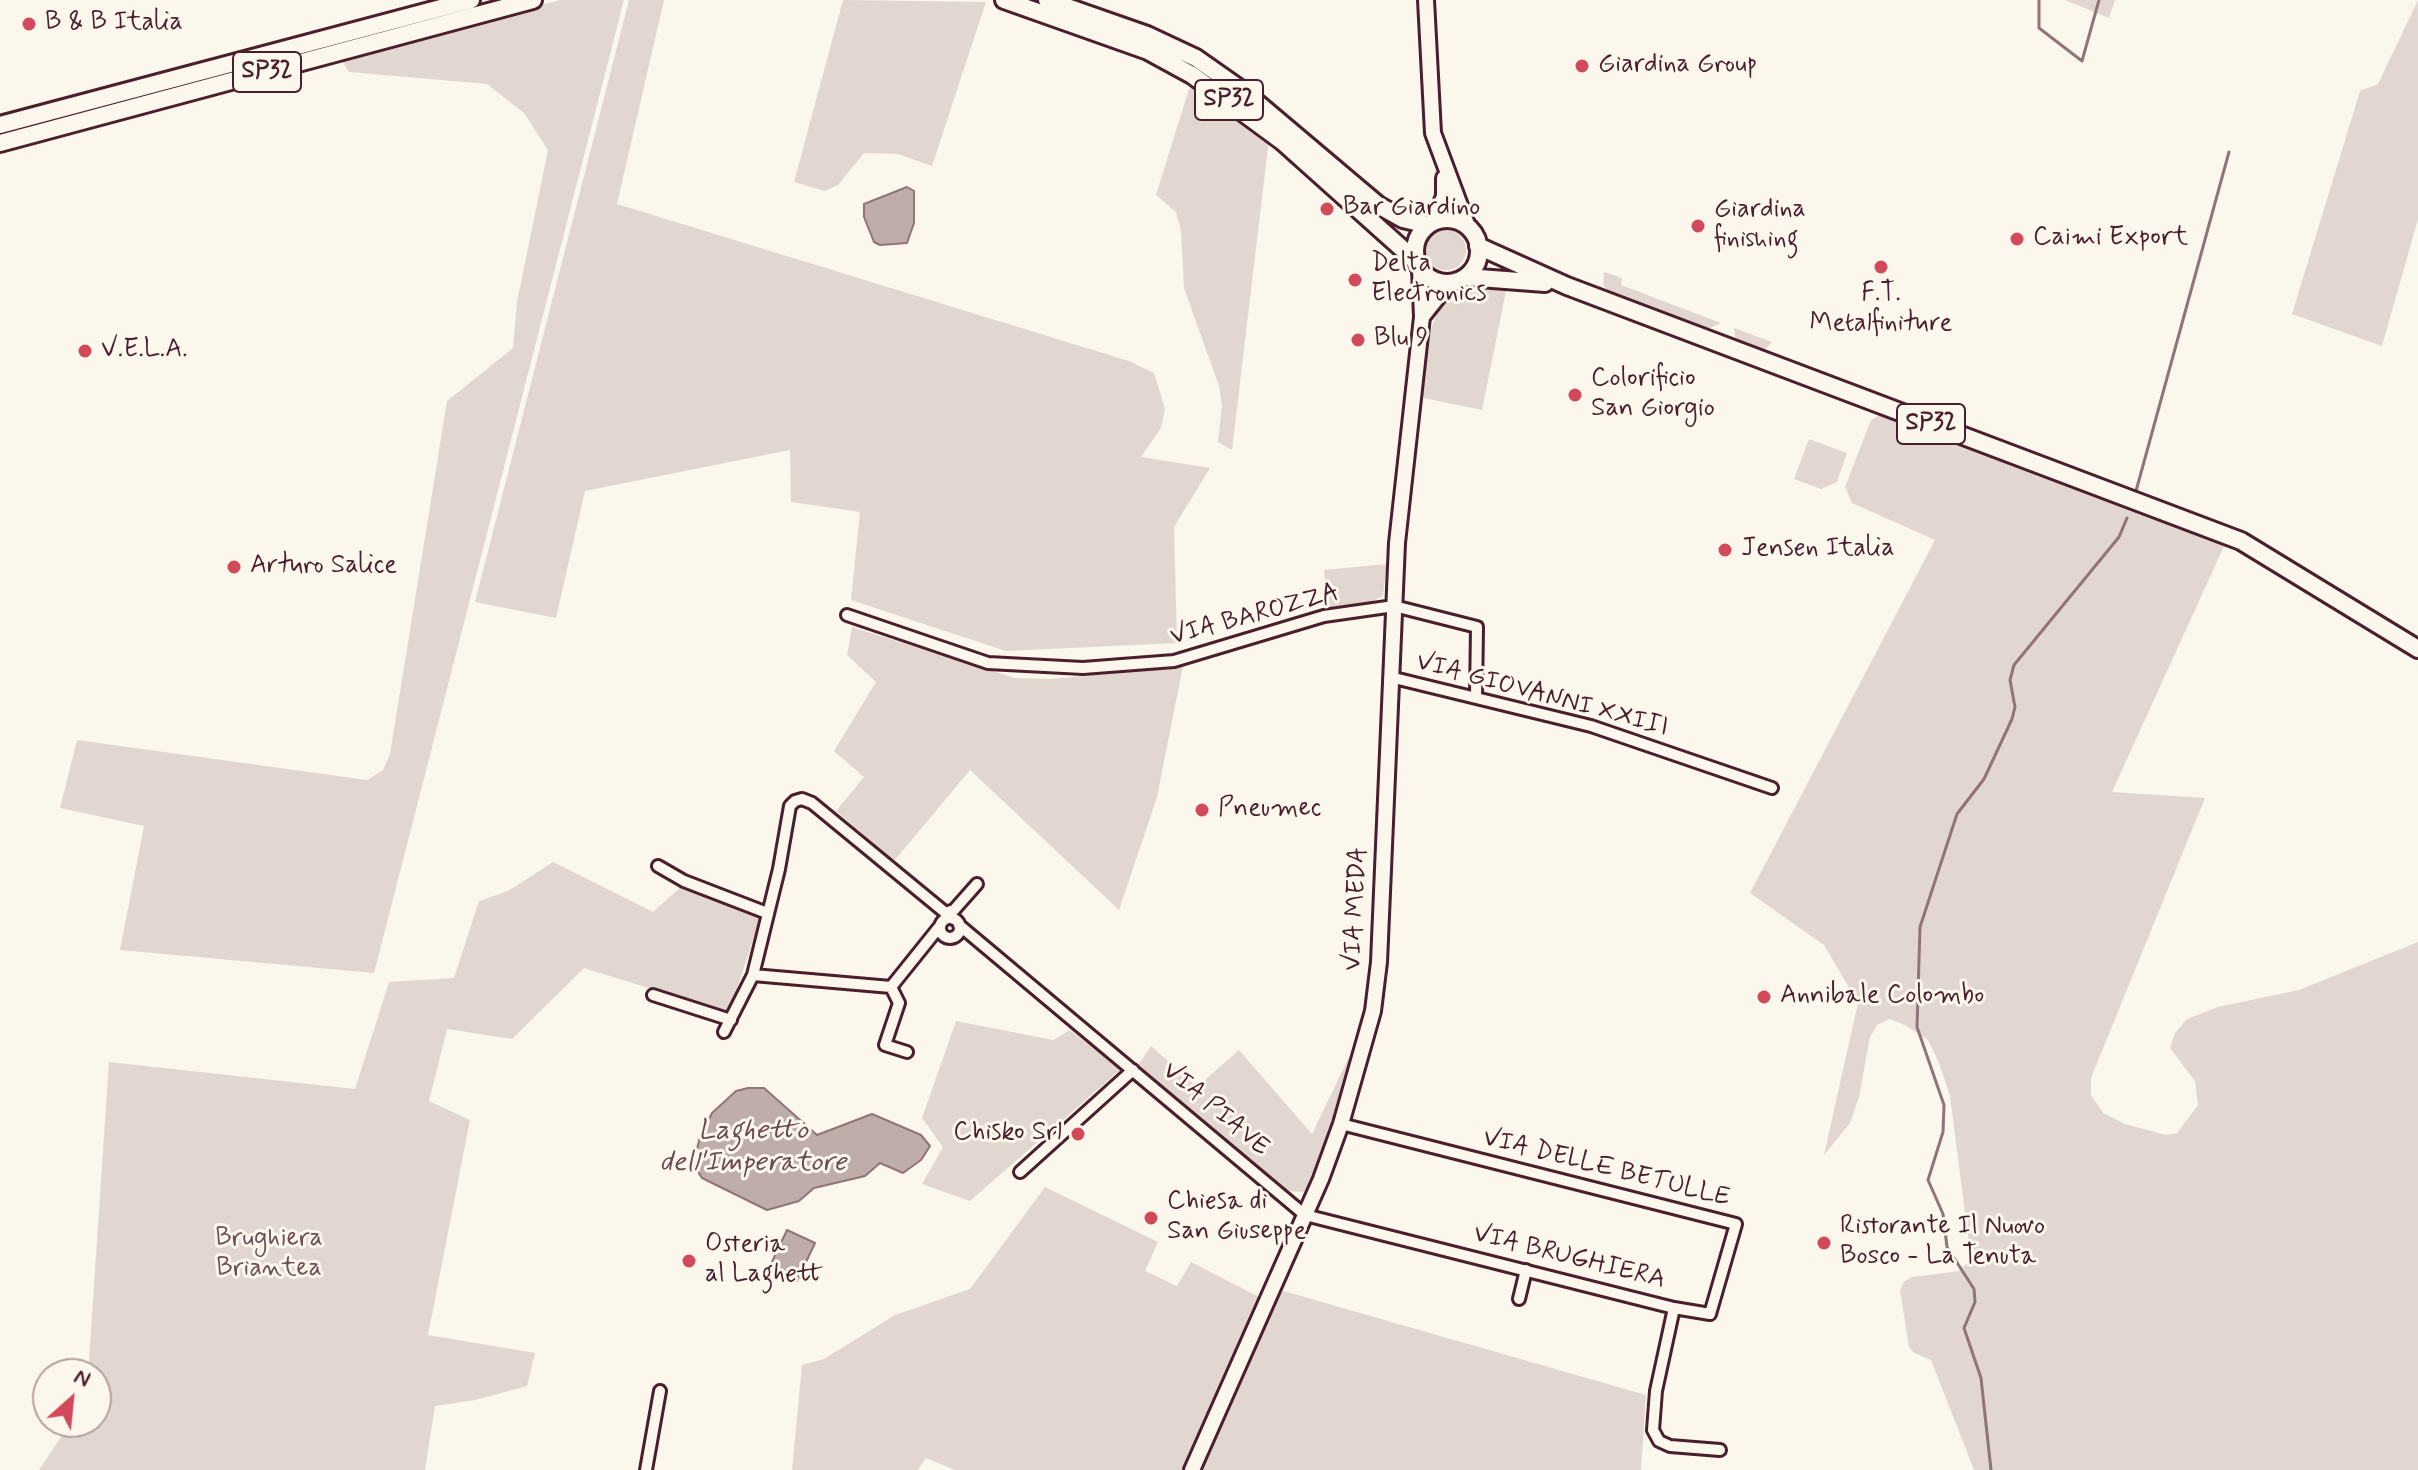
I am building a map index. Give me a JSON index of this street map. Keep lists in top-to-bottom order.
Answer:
{
  "streets": {
    "main road": ["SP32"],
    "street": [
      "VIA BAROZZA",
      "VIA GIOVANNI XXIII",
      "VIA MEDA",
      "VIA PIAVE",
      "VIA DELLE BETULLE",
      "VIA BRUGHIERA"
    ]
  },
  "crossings": [
    ["SP32", "VIA MEDA"],
    ["VIA BAROZZA", "VIA MEDA"],
    ["VIA GIOVANNI XXIII", "VIA MEDA"],
    ["VIA MEDA", "VIA PIAVE"],
    ["VIA MEDA", "VIA DELLE BETULLE"],
    ["VIA MEDA", "VIA BRUGHIERA"],
    ["VIA PIAVE", "VIA BRUGHIERA"],
    ["VIA DELLE BETULLE", "VIA BRUGHIERA"]
  ],
  "water": ["Laghetto dell'Imperatore"],
  "parks": ["Brughiera Briantea"],
  "places": [
    "B & B Italia",
    "Giardina Group",
    "Bar Giardino",
    "Giardina finishing",
    "Caimi Export",
    "F.T. Metalfiniture",
    "Delta Electronics",
    "Blu 9",
    "V.E.L.A.",
    "Colorificio San Giorgio",
    "Jensen Italia",
    "Arturo Salice",
    "Pneumec",
    "Annibale Colombo",
    "Chisko Srl",
    "Chiesa di San Giuseppe",
    "Ristorante Il Nuovo Bosco - La Tenuta",
    "Osteria al Laghett"
  ],
  "north": "top right"
}
